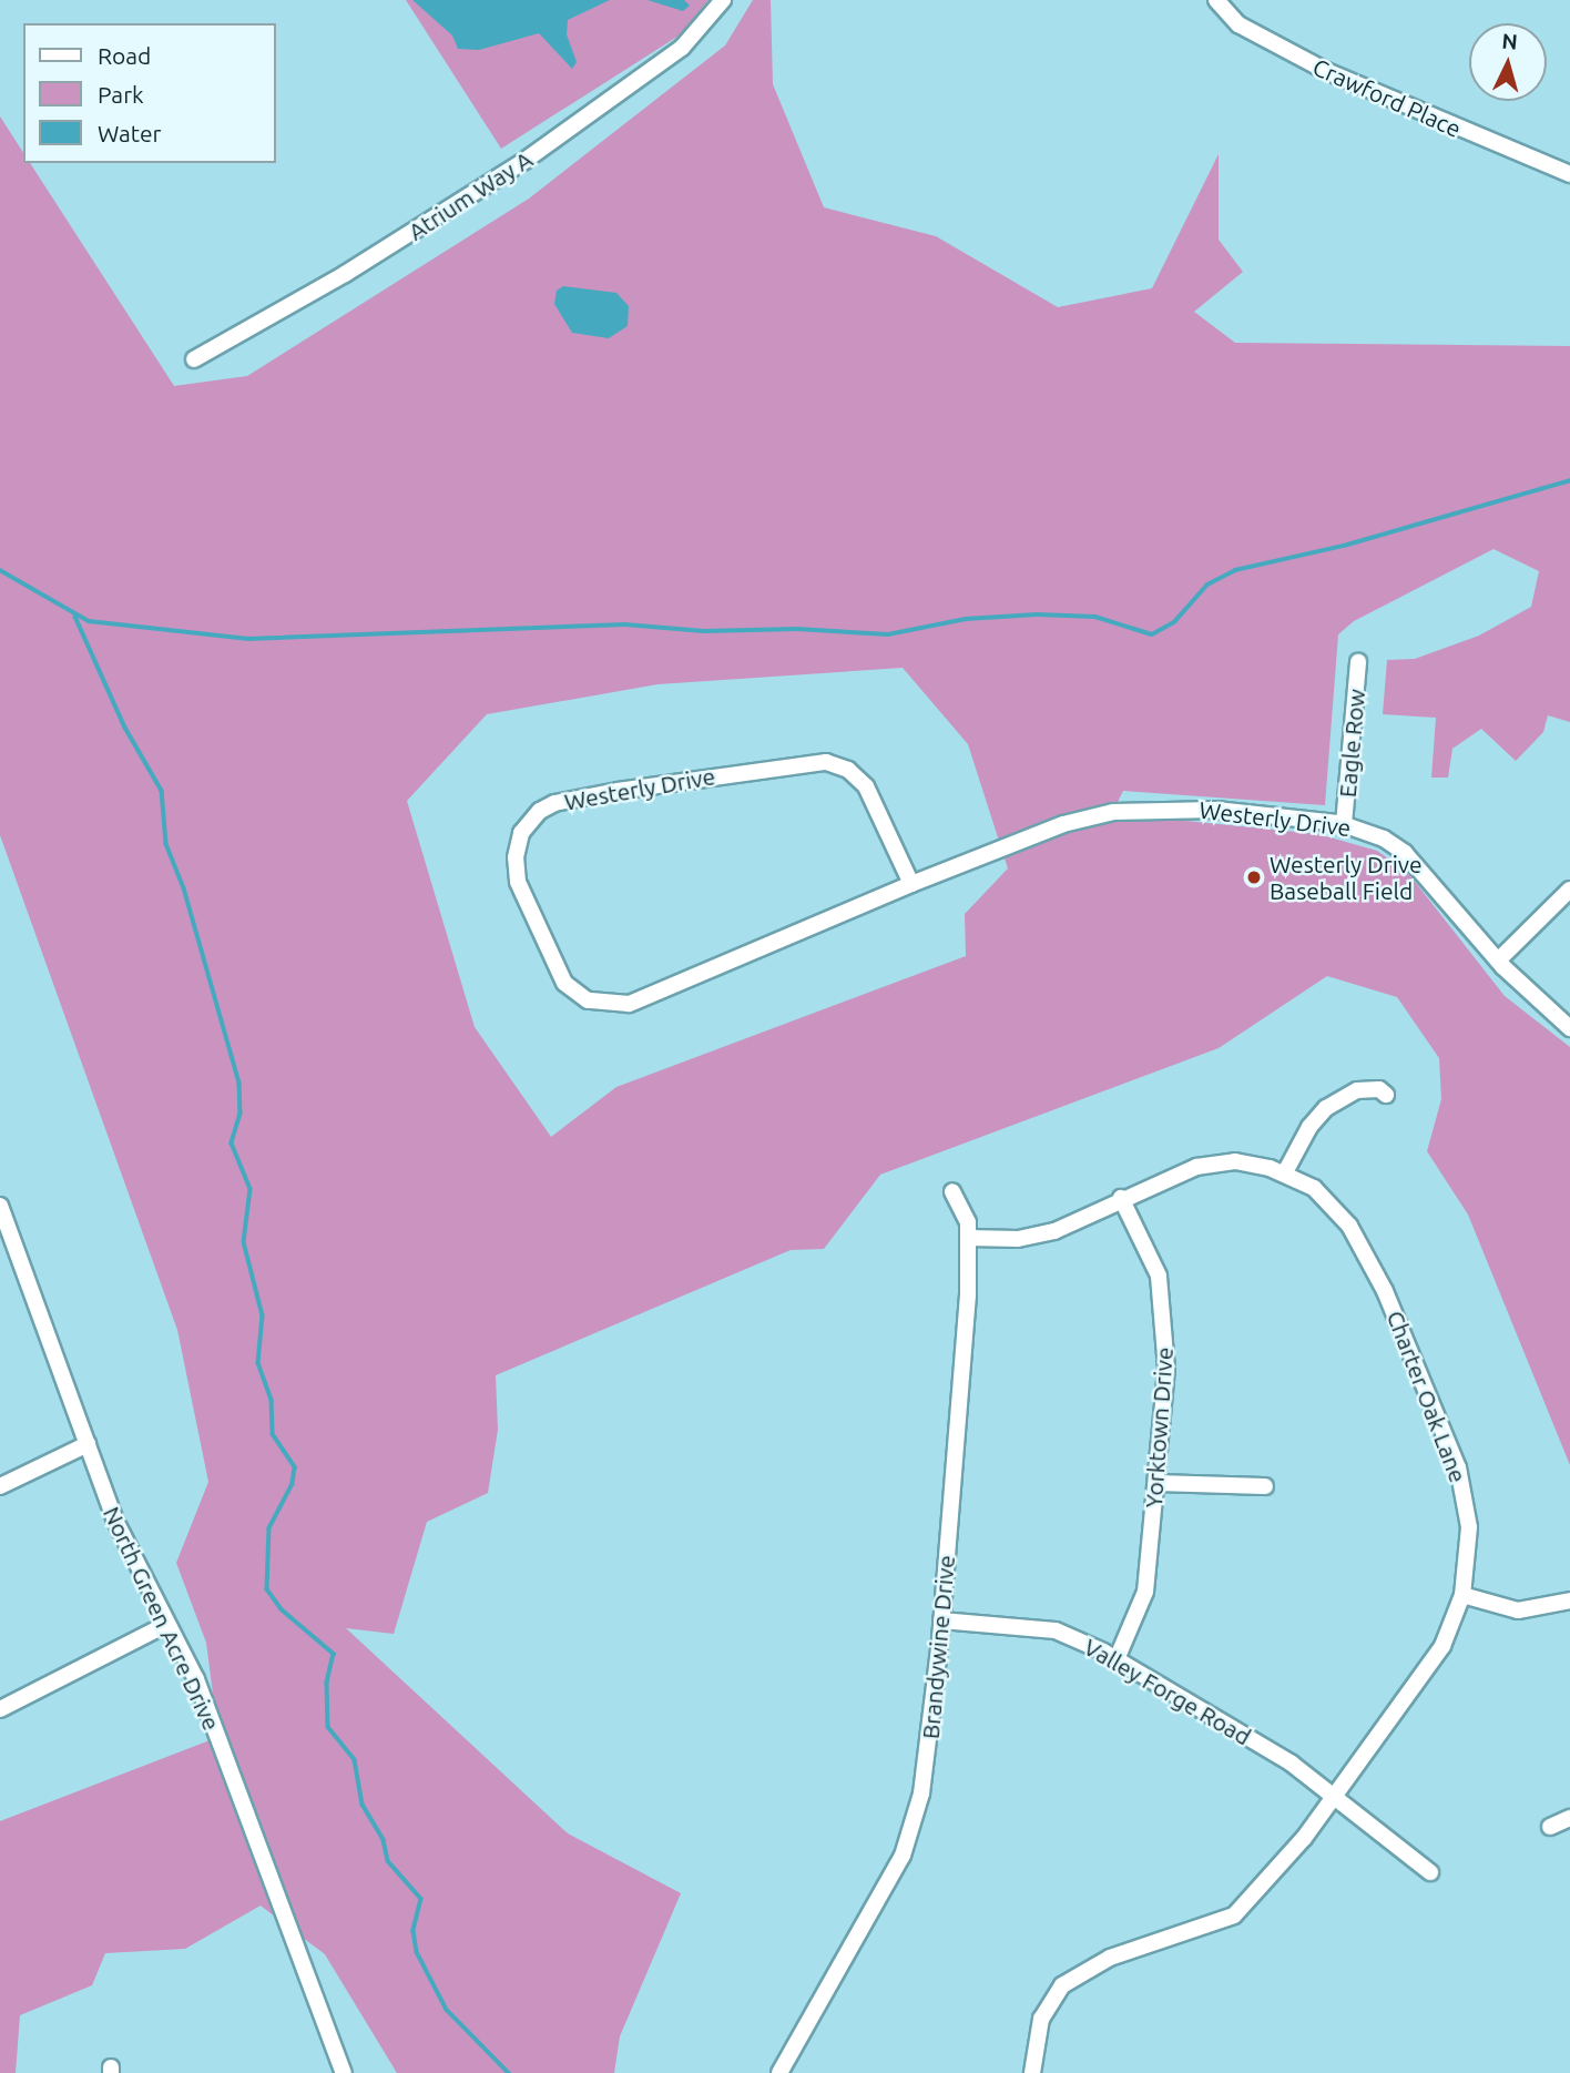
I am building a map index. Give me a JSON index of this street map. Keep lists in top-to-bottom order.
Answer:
{
  "streets": {
    "street": [
      "Crawford Place",
      "Atrium Way A",
      "Eagle Row",
      "Westerly Drive",
      "Charter Oak Lane",
      "Yorktown Drive",
      "North Green Acre Drive",
      "Brandywine Drive",
      "Valley Forge Road"
    ]
  },
  "crossings": [
    ["Eagle Row", "Westerly Drive"],
    ["Charter Oak Lane", "Yorktown Drive"],
    ["Charter Oak Lane", "Brandywine Drive"],
    ["Charter Oak Lane", "Valley Forge Road"],
    ["Yorktown Drive", "Valley Forge Road"],
    ["Brandywine Drive", "Valley Forge Road"]
  ],
  "places": ["Westerly Drive Baseball Field"],
  "legend": ["Road", "Park", "Water"],
  "north": "top"
}
